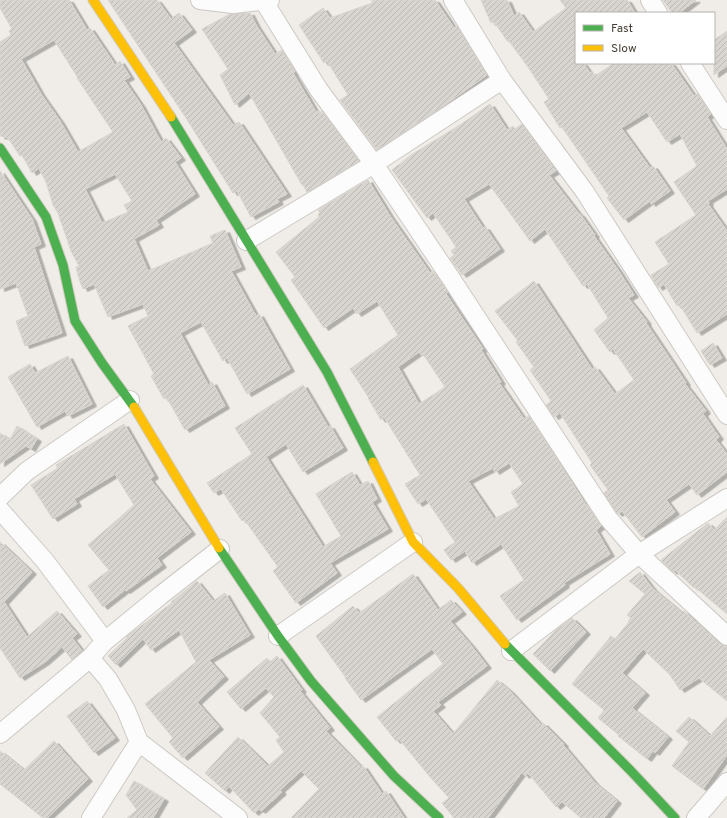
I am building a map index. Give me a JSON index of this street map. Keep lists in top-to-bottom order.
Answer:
{
  "legend": ["Fast", "Slow"]
}
